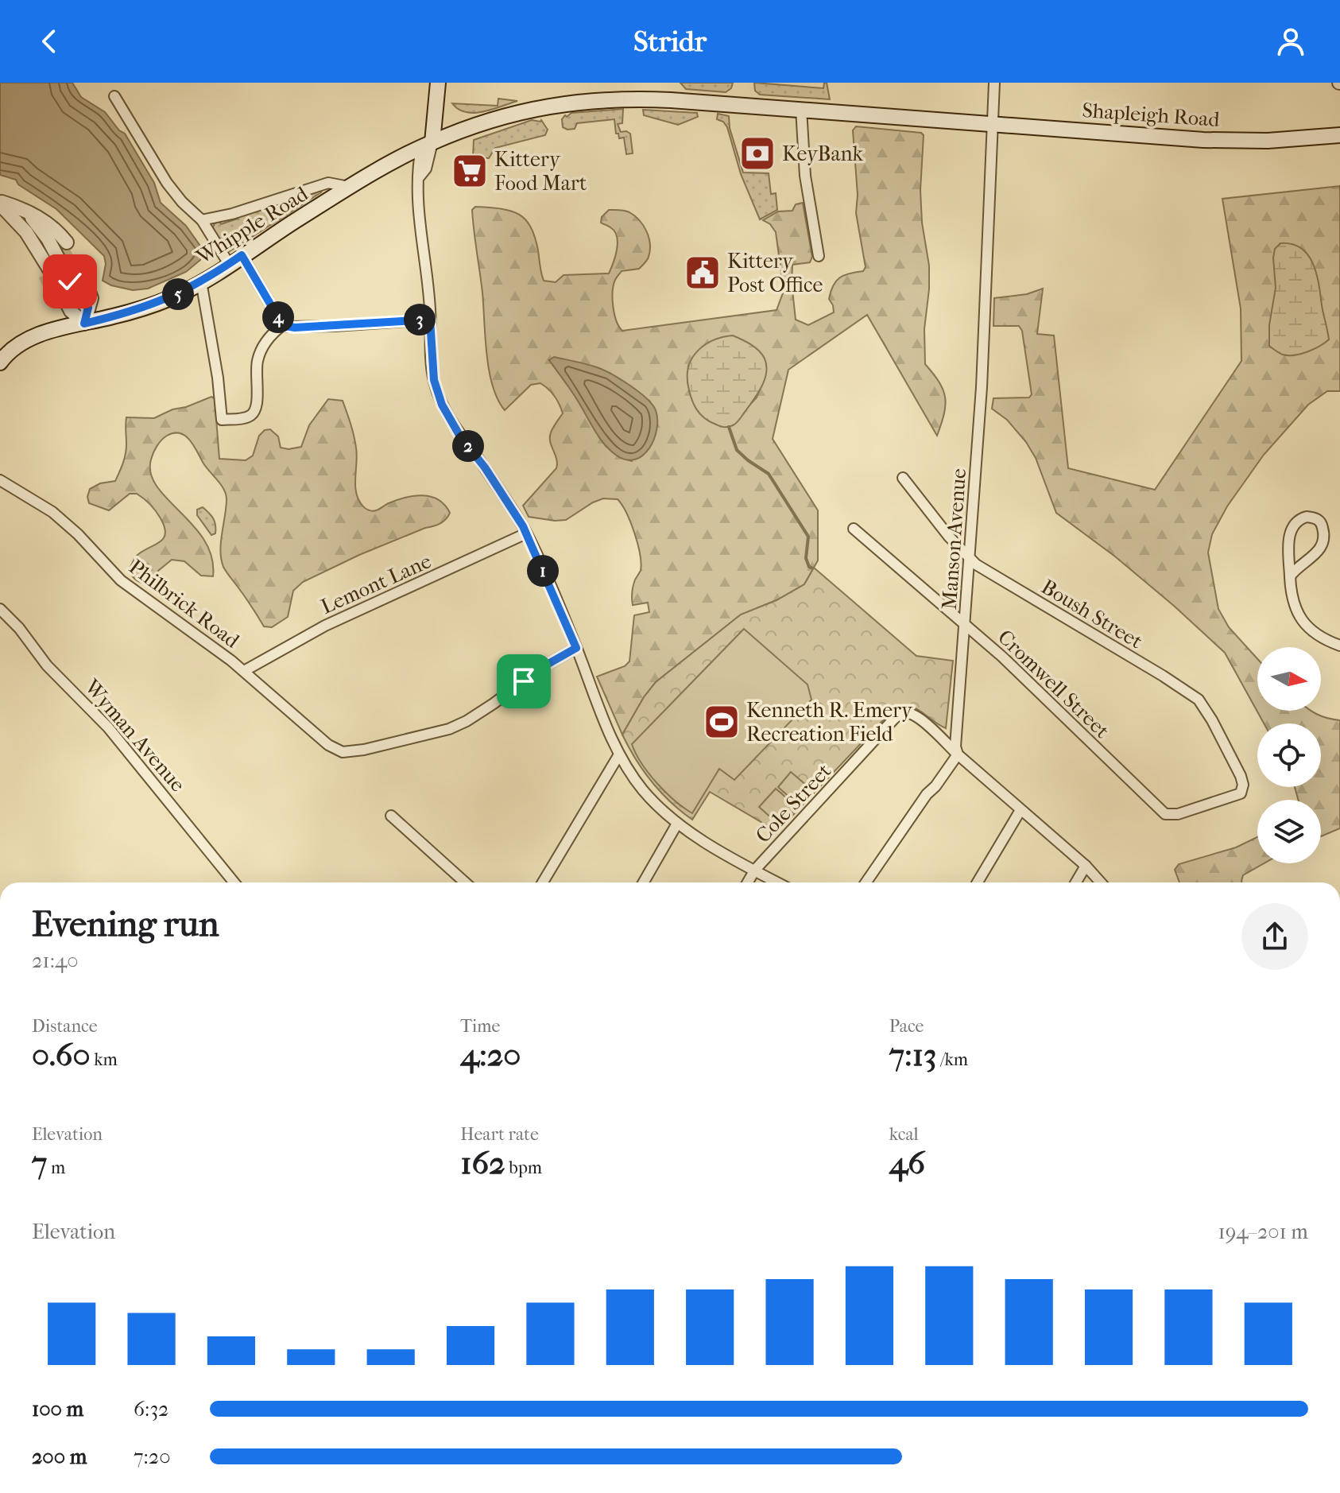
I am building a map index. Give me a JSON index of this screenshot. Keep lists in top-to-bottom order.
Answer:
{
  "streets": {
    "main road": ["Shapleigh Road", "Whipple Road"],
    "street": [
      "Manson Avenue",
      "Lemont Lane",
      "Philbrick Road",
      "Boush Street",
      "Cromwell Street",
      "Wyman Avenue",
      "Cole Street"
    ]
  },
  "crossings": [
    ["Shapleigh Road", "Whipple Road"],
    ["Shapleigh Road", "Manson Avenue"],
    ["Manson Avenue", "Boush Street"],
    ["Manson Avenue", "Cromwell Street"],
    ["Manson Avenue", "Cole Street"],
    ["Lemont Lane", "Philbrick Road"],
    ["Boush Street", "Cromwell Street"]
  ],
  "places": {
    "bank": ["KeyBank"],
    "supermarket": ["Kittery Food Mart"],
    "public building": ["Kittery Post Office"],
    "sports": ["Kenneth R. Emery Recreation Field"]
  },
  "north": "right",
  "page": {
    "header": "Stridr",
    "pins": [
      "5",
      "4",
      "3",
      "2",
      "1"
    ],
    "heading": ["Evening run", "21:40"],
    "stats": [
      ["Distance", "0.60 km"],
      ["Time", "4:20"],
      ["Pace", "7:13 /km"],
      ["Elevation", "7 m"],
      ["Heart rate", "162 bpm"],
      ["kcal", "46"]
    ],
    "chart": ["Elevation", "194–201 m"],
    "list": [
      {
        "name": "100 m",
        "note": "6:32"
      },
      {
        "name": "200 m",
        "note": "7:20"
      }
    ]
  }
}
